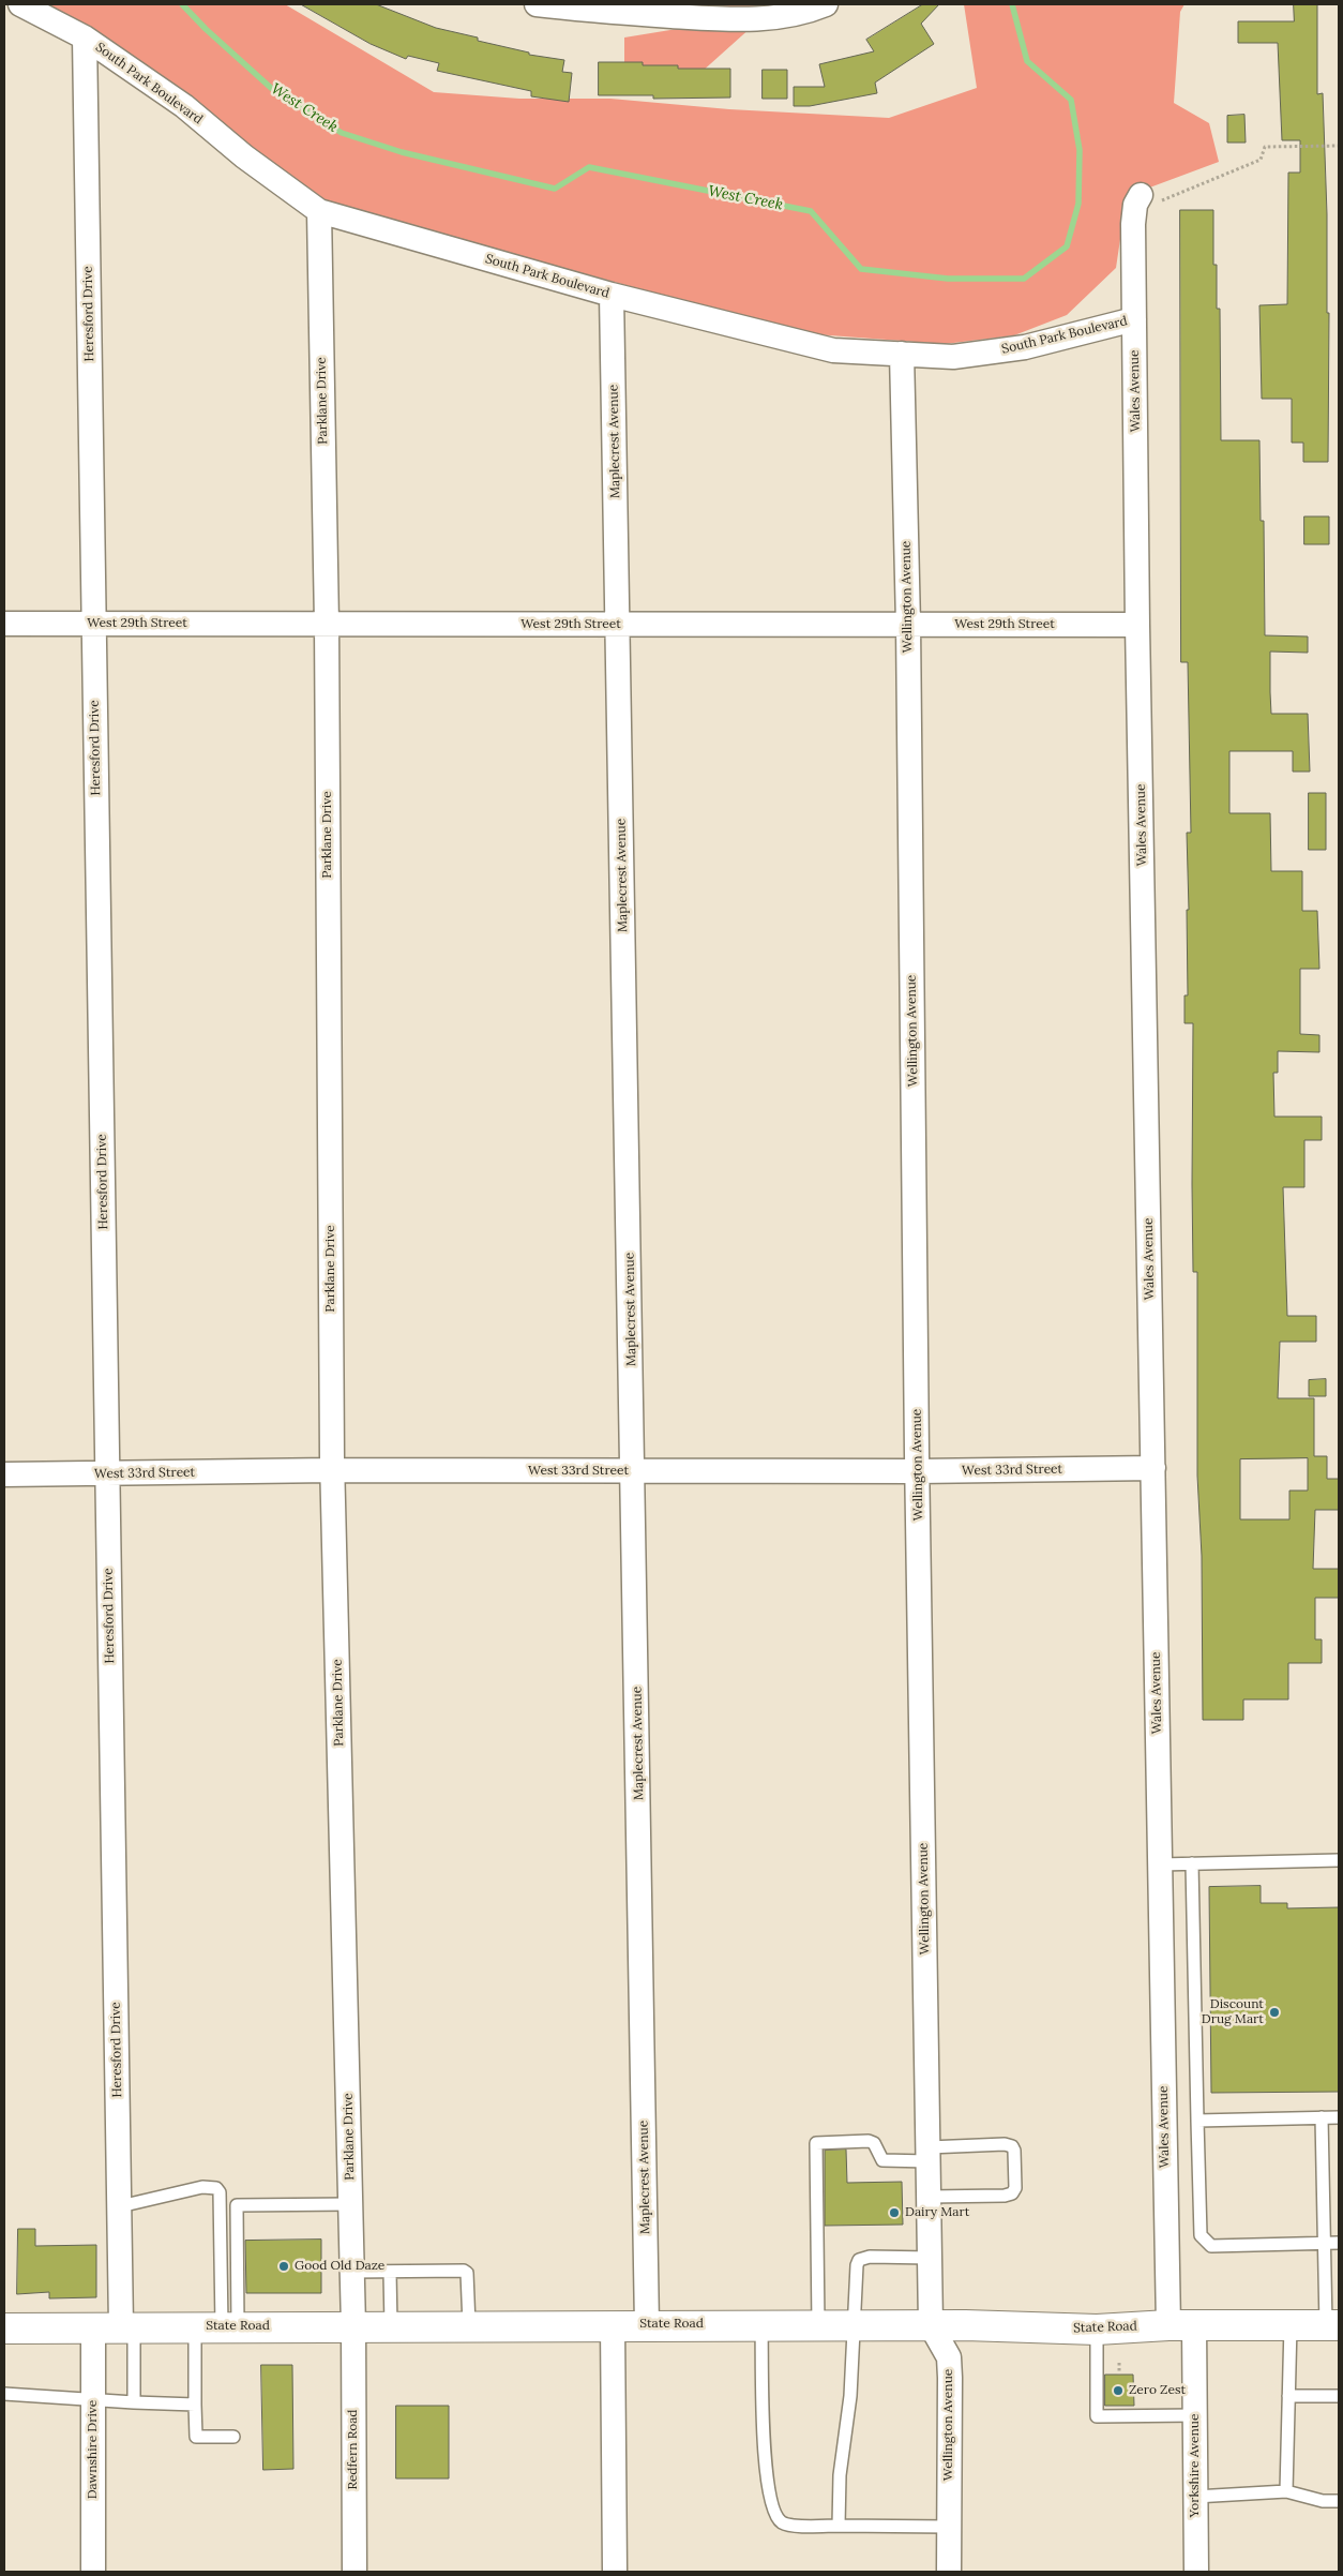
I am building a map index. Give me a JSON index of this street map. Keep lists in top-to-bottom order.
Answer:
{
  "streets": {
    "main road": ["State Road"],
    "street": [
      "South Park Boulevard",
      "Heresford Drive",
      "Wales Avenue",
      "Parklane Drive",
      "Maplecrest Avenue",
      "Wellington Avenue",
      "West 29th Street",
      "West 33rd Street",
      "Dawnshire Drive",
      "Redfern Road",
      "Yorkshire Avenue"
    ]
  },
  "crossings": [
    ["South Park Boulevard", "Heresford Drive"],
    ["South Park Boulevard", "Wales Avenue"],
    ["South Park Boulevard", "Parklane Drive"],
    ["South Park Boulevard", "Maplecrest Avenue"],
    ["South Park Boulevard", "Wellington Avenue"],
    ["Heresford Drive", "West 29th Street"],
    ["Heresford Drive", "West 33rd Street"],
    ["Heresford Drive", "State Road"],
    ["Heresford Drive", "Dawnshire Drive"],
    ["Wales Avenue", "West 29th Street"],
    ["Wales Avenue", "West 33rd Street"],
    ["Wales Avenue", "State Road"],
    ["Wales Avenue", "Yorkshire Avenue"],
    ["Parklane Drive", "West 29th Street"],
    ["Parklane Drive", "West 33rd Street"],
    ["Parklane Drive", "State Road"],
    ["Parklane Drive", "Redfern Road"],
    ["Maplecrest Avenue", "West 29th Street"],
    ["Maplecrest Avenue", "West 33rd Street"],
    ["Maplecrest Avenue", "State Road"],
    ["Wellington Avenue", "West 29th Street"],
    ["Wellington Avenue", "West 33rd Street"],
    ["Wellington Avenue", "State Road"],
    ["State Road", "Dawnshire Drive"],
    ["State Road", "Redfern Road"],
    ["State Road", "Yorkshire Avenue"]
  ],
  "water": ["West Creek"],
  "places": [
    "Discount Drug Mart",
    "Dairy Mart",
    "Good Old Daze",
    "Zero Zest"
  ]
}
